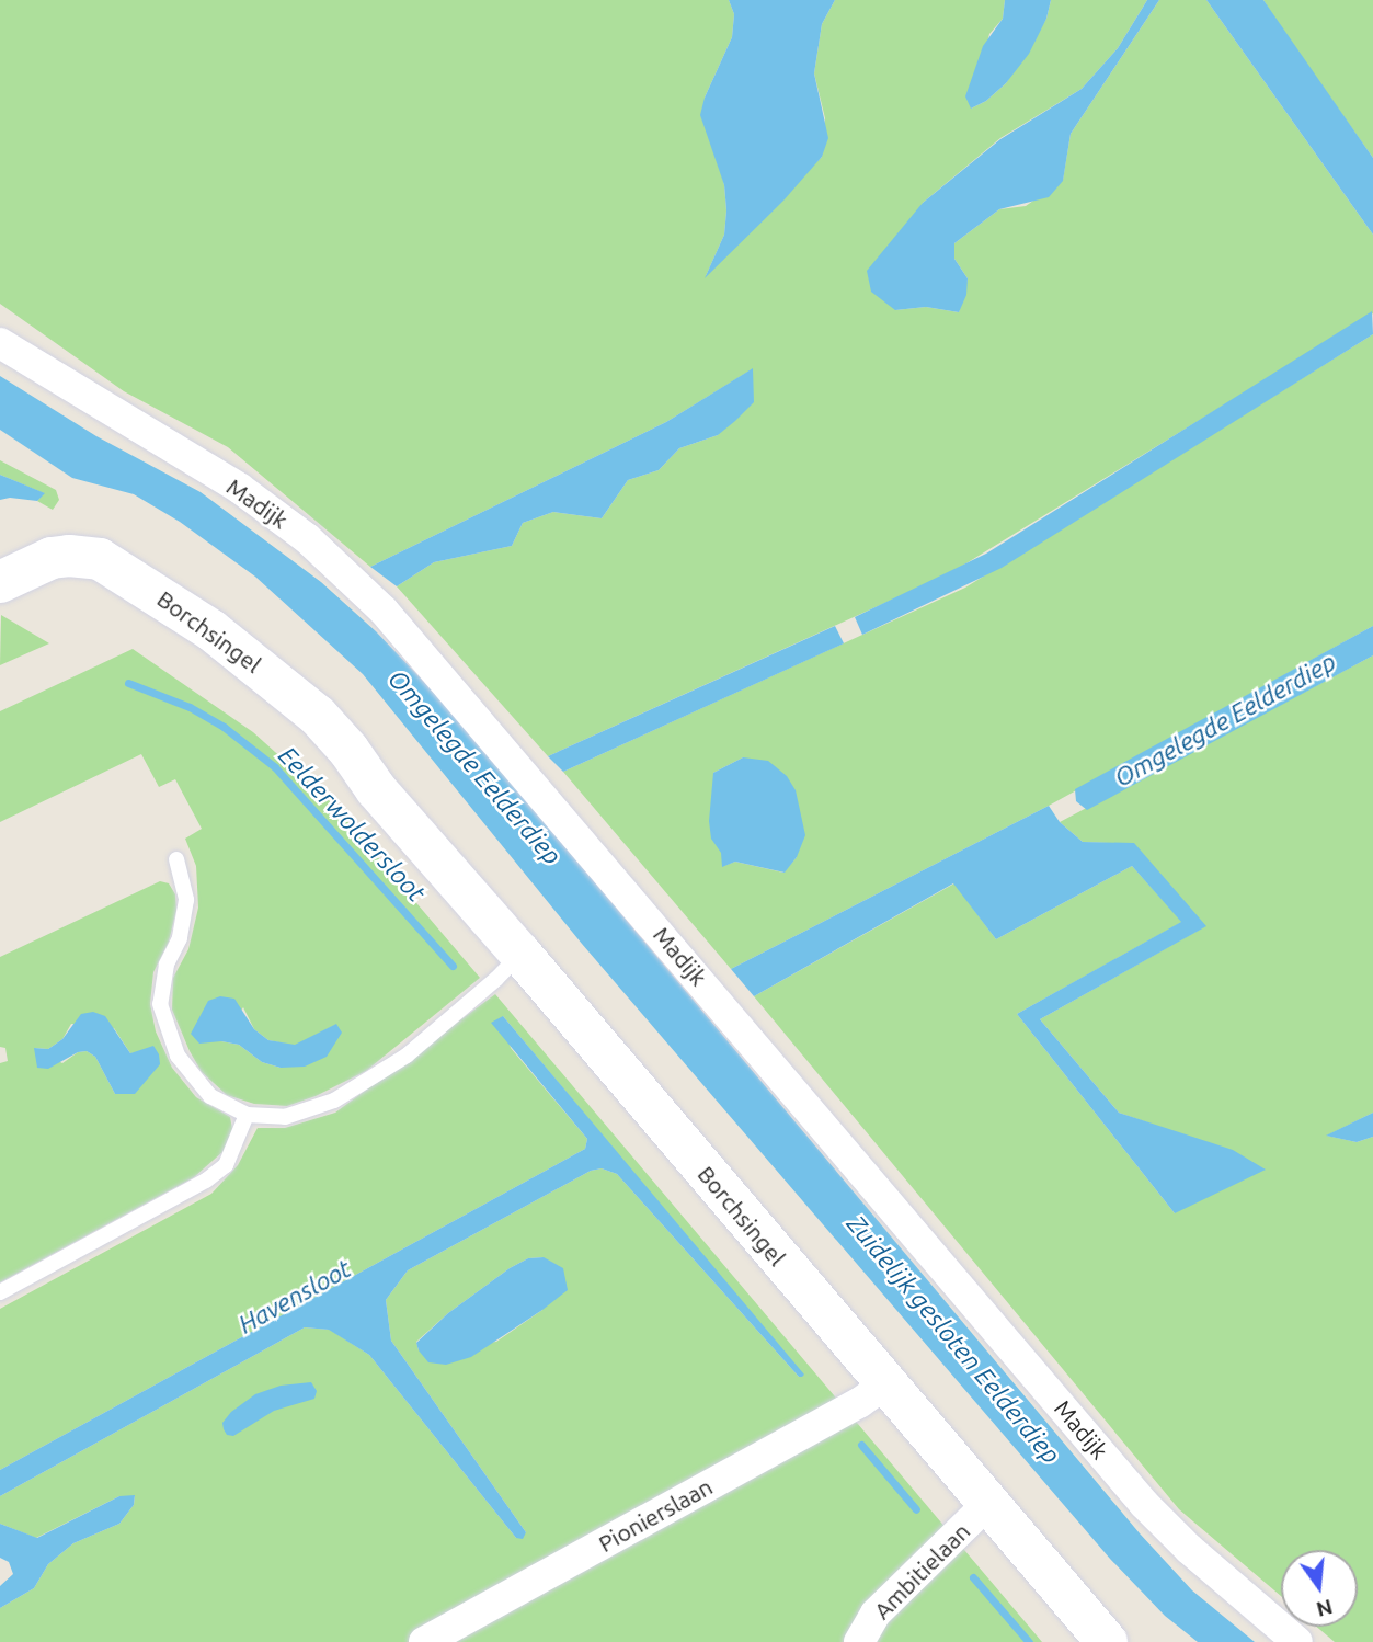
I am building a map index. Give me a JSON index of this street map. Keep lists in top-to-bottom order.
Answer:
{
  "streets": {
    "main road": ["Borchsingel"],
    "street": ["Madijk", "Pionierslaan", "Ambitielaan"]
  },
  "crossings": [
    ["Borchsingel", "Pionierslaan"],
    ["Borchsingel", "Ambitielaan"]
  ],
  "water": [
    "Omgelegde Eelderdiep",
    "Eelderwoldersloot",
    "Havensloot",
    "Zuidelijk gesloten Eelderdiep"
  ],
  "north": "bottom"
}
